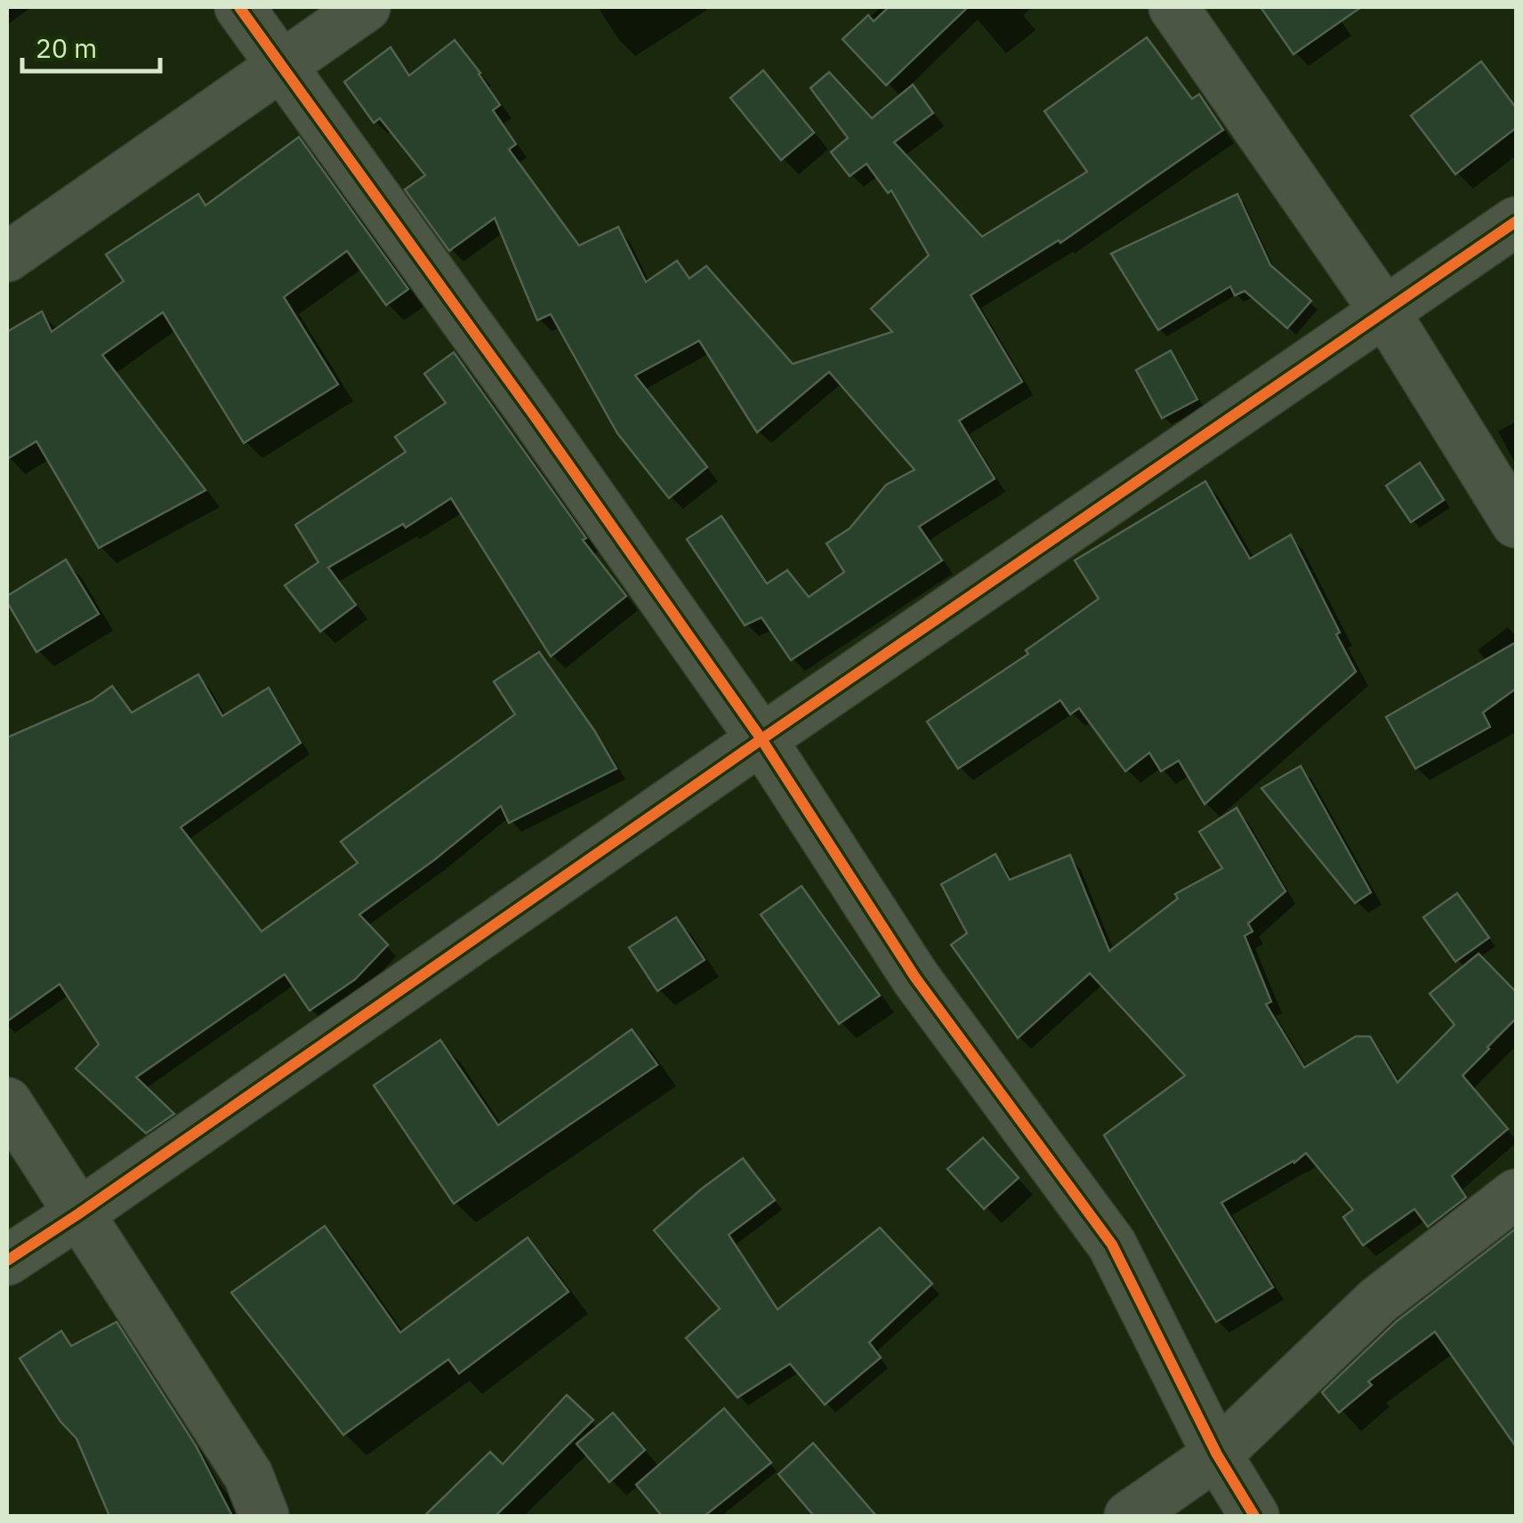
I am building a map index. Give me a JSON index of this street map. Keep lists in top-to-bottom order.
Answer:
{
  "scale_bar": "20 m"
}
